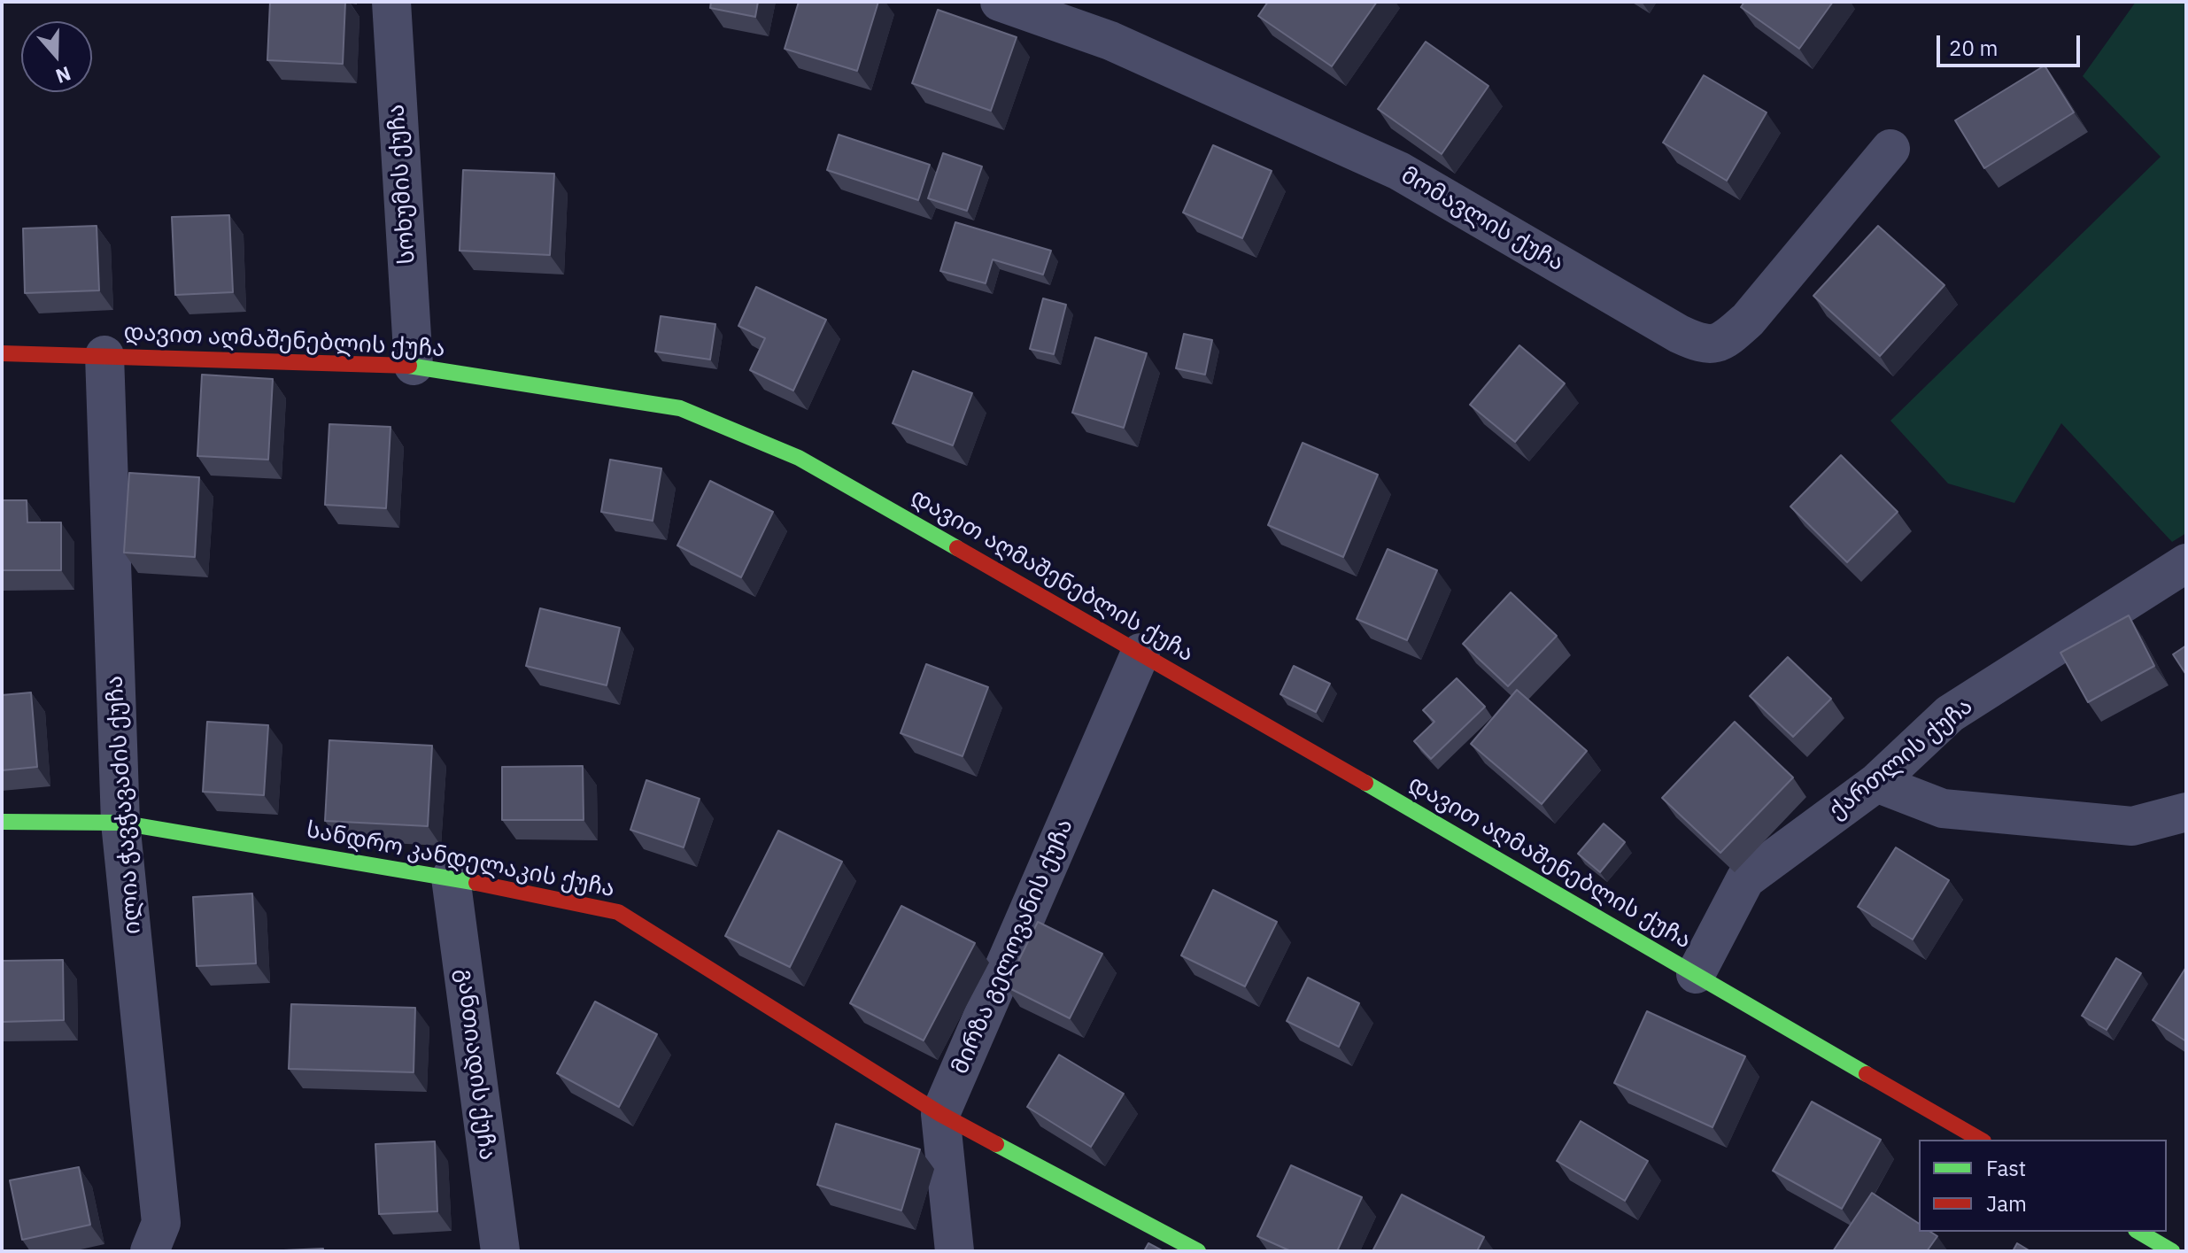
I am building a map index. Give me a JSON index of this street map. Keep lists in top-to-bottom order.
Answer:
{
  "streets": {
    "street": [
      "სოხუმის ქუჩა",
      "მომავლის ქუჩა",
      "დავით აღმაშენებლის ქუჩა",
      "ქართლის ქუჩა",
      "ილია ჭავჭავაძის ქუჩა",
      "სანდრო კანდელაკის ქუჩა",
      "მირზა გელოვანის ქუჩა",
      "განთიადის ქუჩა"
    ]
  },
  "crossings": [
    ["სოხუმის ქუჩა", "დავით აღმაშენებლის ქუჩა"],
    ["დავით აღმაშენებლის ქუჩა", "ქართლის ქუჩა"],
    ["დავით აღმაშენებლის ქუჩა", "ილია ჭავჭავაძის ქუჩა"],
    ["დავით აღმაშენებლის ქუჩა", "მირზა გელოვანის ქუჩა"],
    ["ილია ჭავჭავაძის ქუჩა", "სანდრო კანდელაკის ქუჩა"],
    ["სანდრო კანდელაკის ქუჩა", "მირზა გელოვანის ქუჩა"],
    ["სანდრო კანდელაკის ქუჩა", "განთიადის ქუჩა"]
  ],
  "legend": ["Fast", "Jam"],
  "scale_bar": "20 m",
  "north": "bottom"
}
